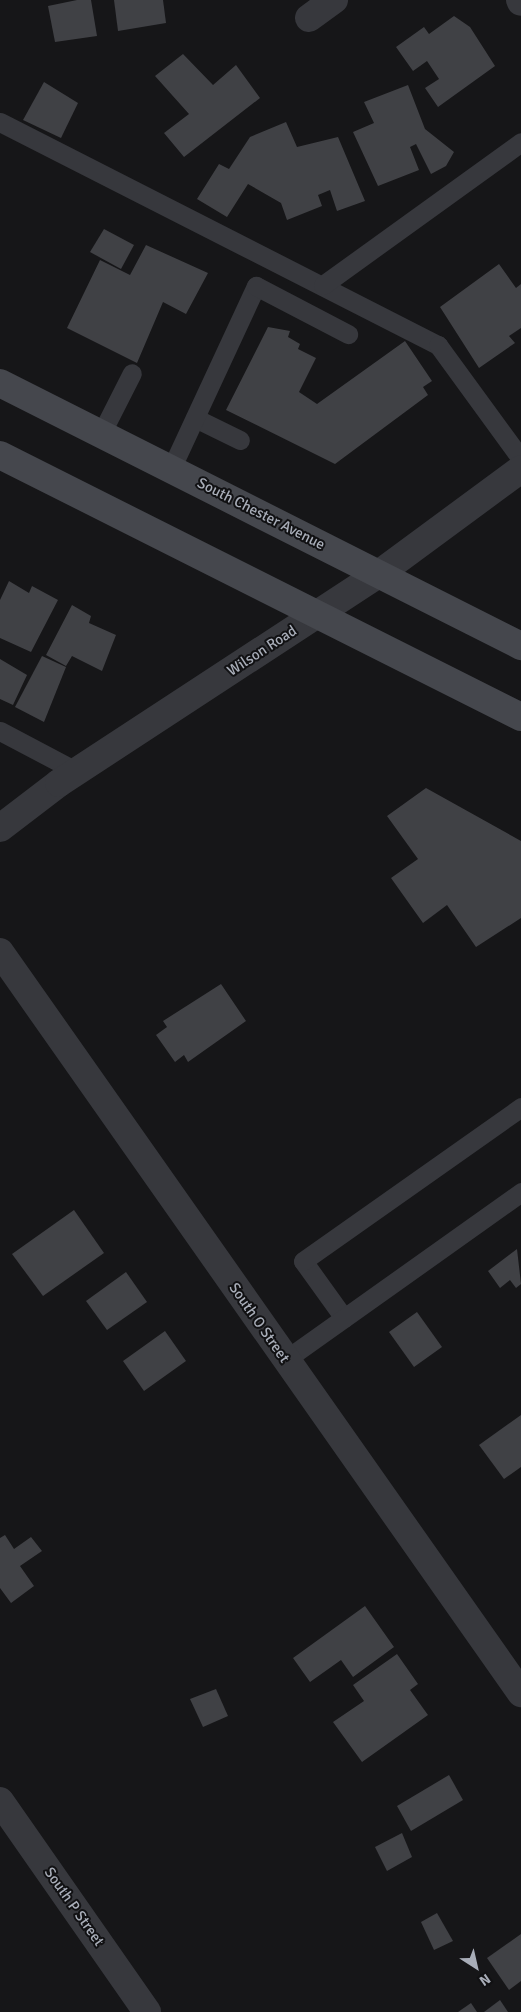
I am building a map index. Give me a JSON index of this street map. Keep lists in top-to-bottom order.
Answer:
{
  "streets": {
    "main road": ["South Chester Avenue"],
    "street": ["Wilson Road", "South O Street", "South P Street"]
  },
  "crossings": [
    ["South Chester Avenue", "Wilson Road"]
  ],
  "north": "bottom right"
}
